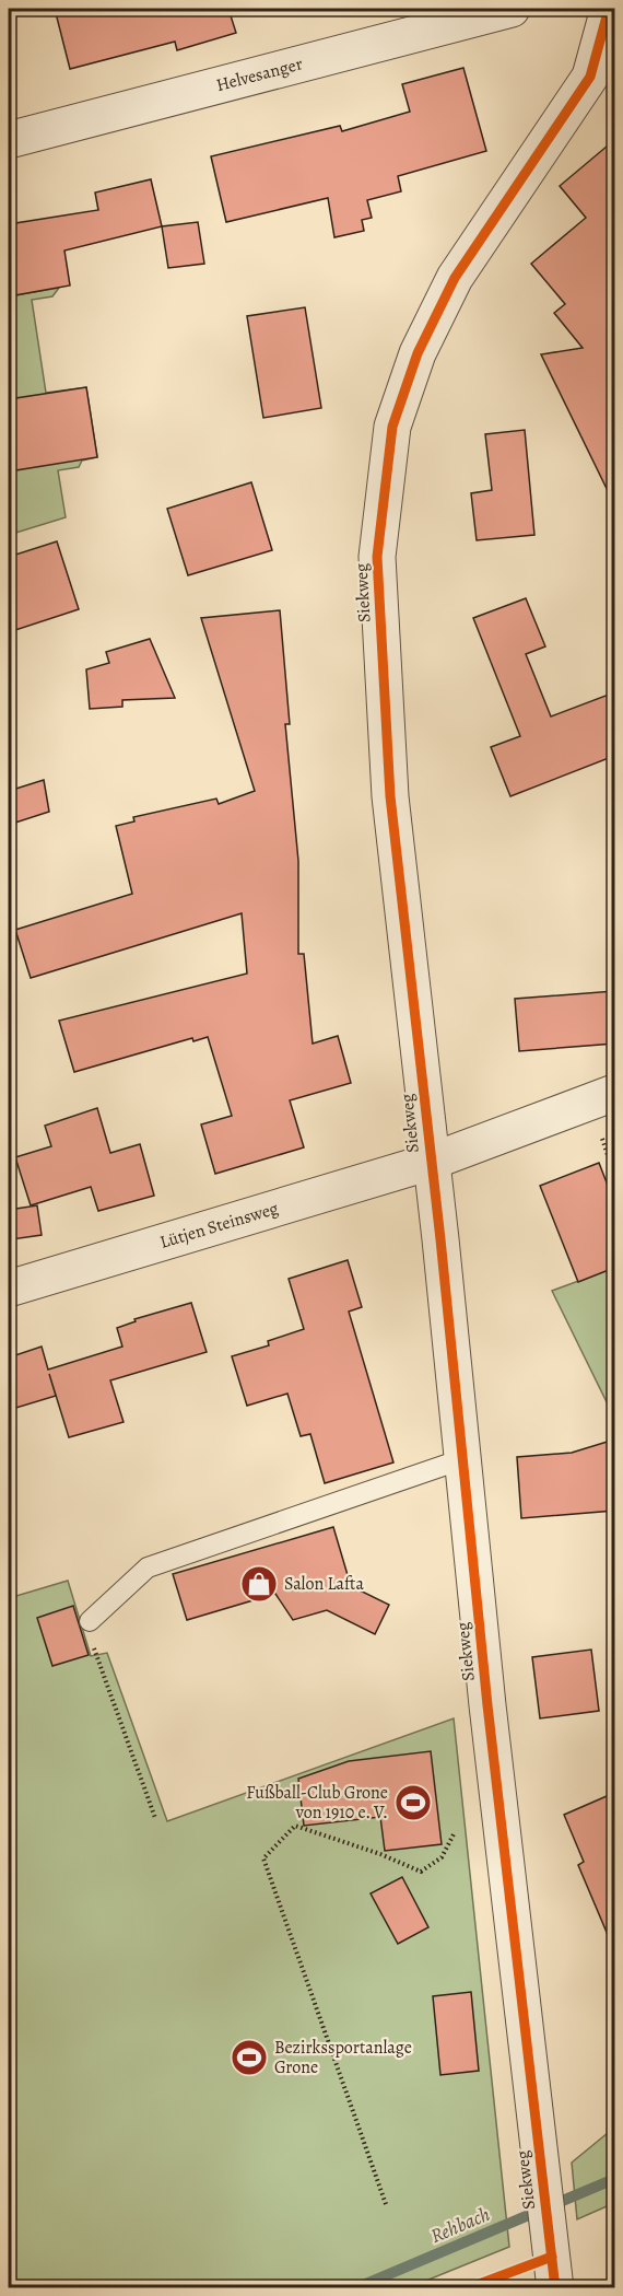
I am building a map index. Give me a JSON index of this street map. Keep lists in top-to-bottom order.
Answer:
{
  "streets": {
    "street": ["Helvesanger", "Siekweg", "Lütjen Steinsweg"]
  },
  "crossings": [
    ["Siekweg", "Lütjen Steinsweg"]
  ],
  "water": ["Rehbach"],
  "places": {
    "shop": ["Salon Lafta"],
    "sports": ["Fußball-Club Grone von 1910 e. V.", "Bezirkssportanlage Grone"]
  }
}
